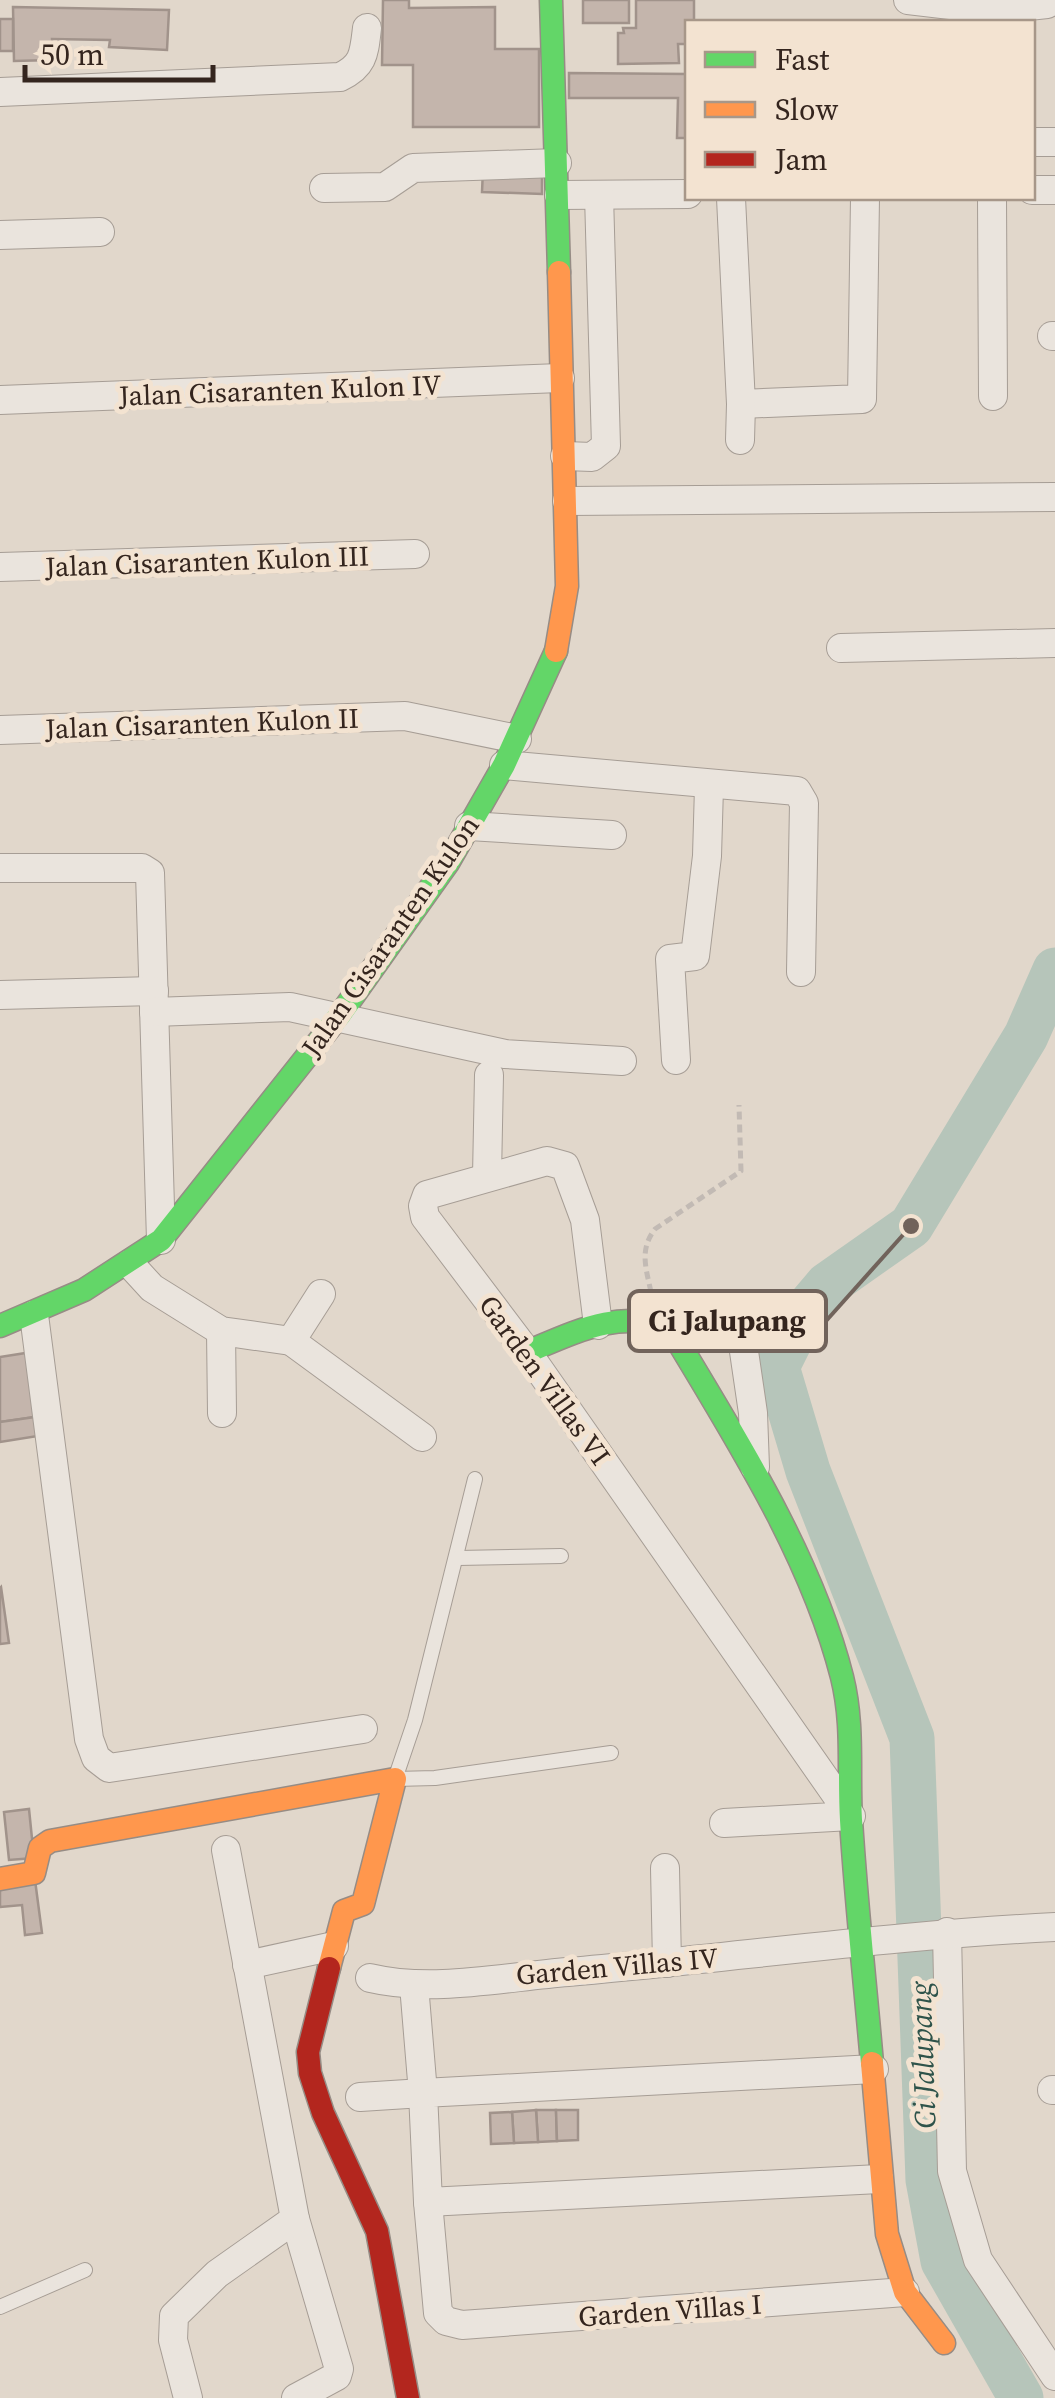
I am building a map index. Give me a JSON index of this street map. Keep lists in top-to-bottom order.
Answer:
{
  "streets": {
    "street": [
      "Jalan Cisaranten Kulon IV",
      "Jalan Cisaranten Kulon III",
      "Jalan Cisaranten Kulon II",
      "Jalan Cisaranten Kulon",
      "Garden Villas VI",
      "Garden Villas IV",
      "Garden Villas I"
    ]
  },
  "crossings": [
    ["Jalan Cisaranten Kulon IV", "Jalan Cisaranten Kulon"],
    ["Jalan Cisaranten Kulon II", "Jalan Cisaranten Kulon"]
  ],
  "water": ["Ci Jalupang"],
  "places": ["Ci Jalupang"],
  "legend": ["Fast", "Slow", "Jam"],
  "scale_bar": "50 m"
}
